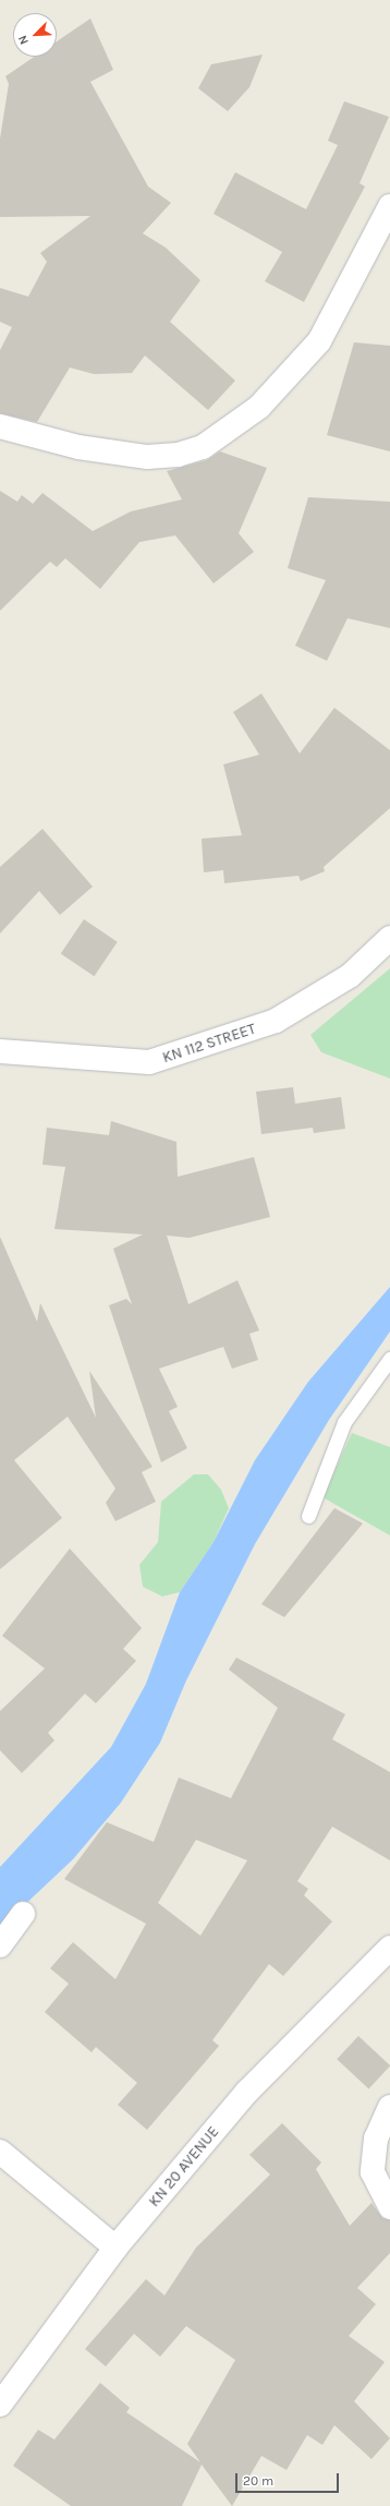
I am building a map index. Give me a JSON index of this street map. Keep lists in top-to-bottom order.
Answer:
{
  "streets": {
    "street": ["KN 112 STREET", "KN 20 AVENUE"]
  },
  "scale_bar": "20 m",
  "north": "bottom left"
}
